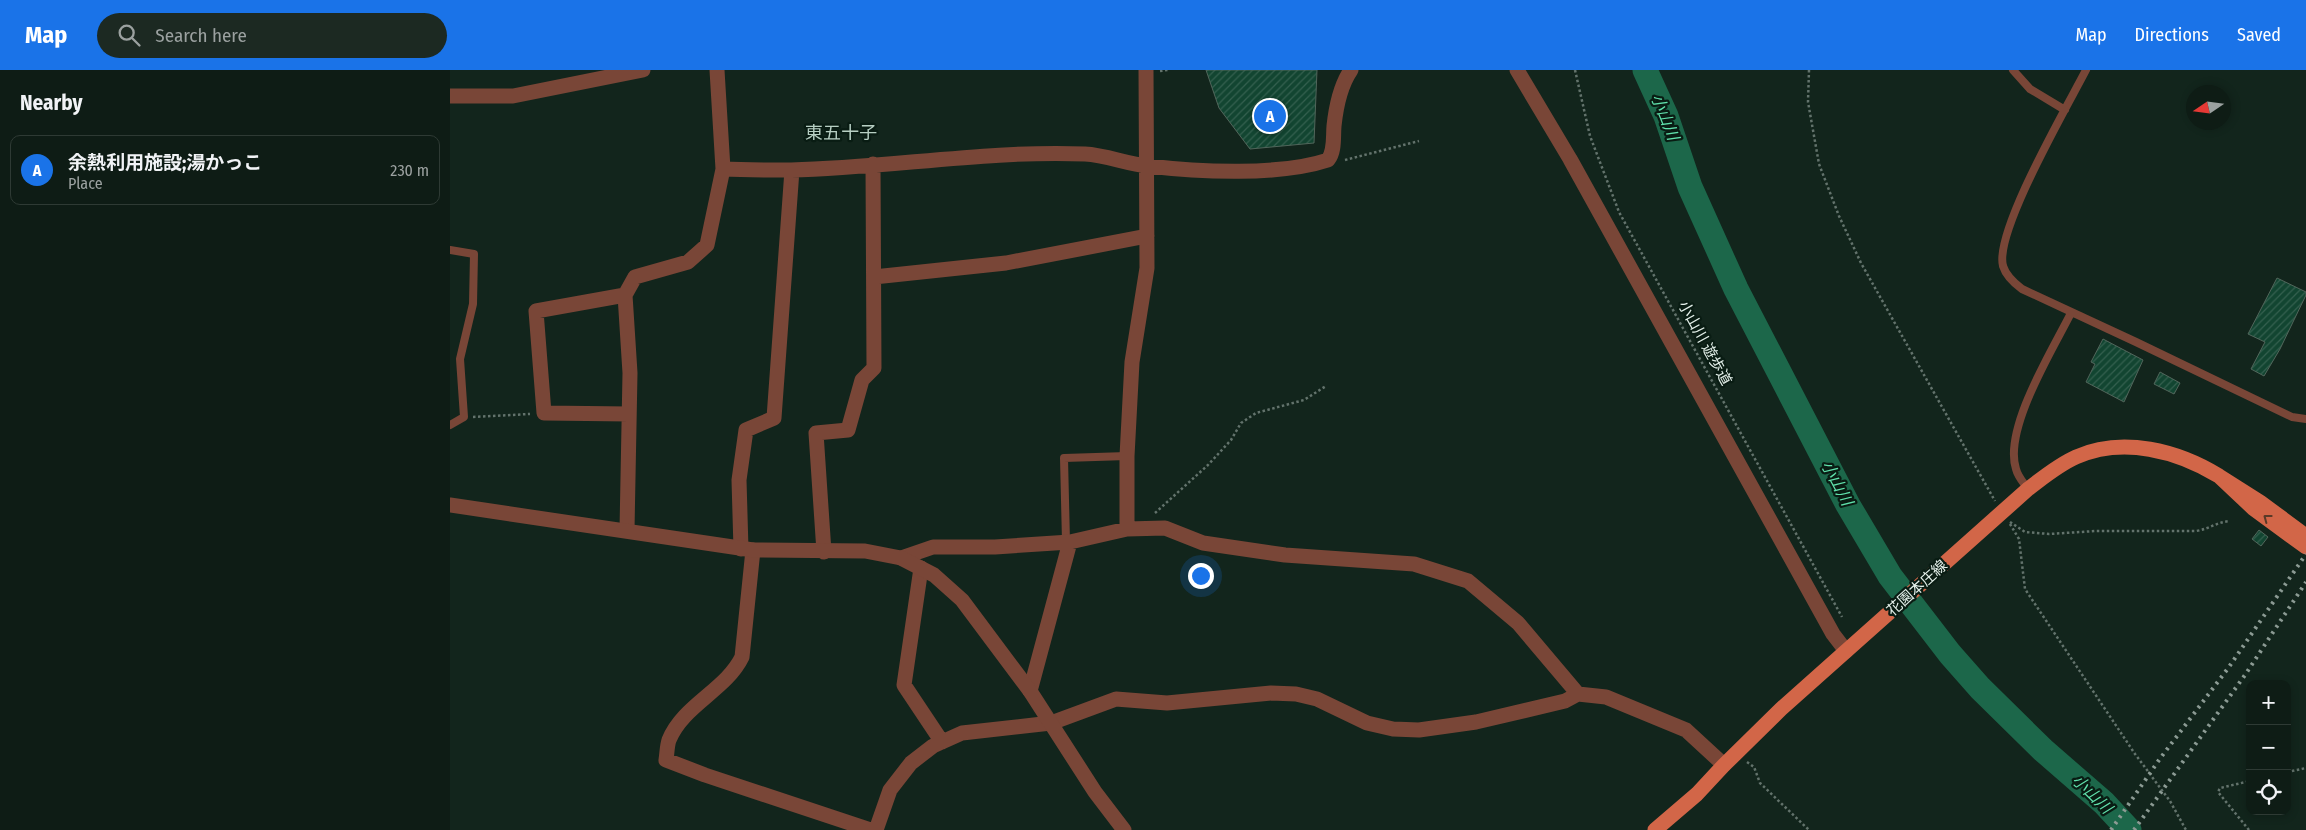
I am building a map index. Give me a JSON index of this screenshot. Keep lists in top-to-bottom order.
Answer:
{
  "streets": {
    "main road": ["花園本庄線"],
    "path": ["小山川 遊歩道"]
  },
  "districts": ["東五十子"],
  "water": ["小山川"],
  "north": "left",
  "page": {
    "header": "Map",
    "search": "Search here",
    "nav": ["Map", "Directions", "Saved"],
    "heading": "Nearby",
    "pins": "A",
    "list": [
      {
        "mark": "A",
        "name": "余熱利用施設;湯かっこ",
        "note": "Place",
        "value": "230 m"
      }
    ],
    "map_buttons": ["+", "−"]
  }
}
